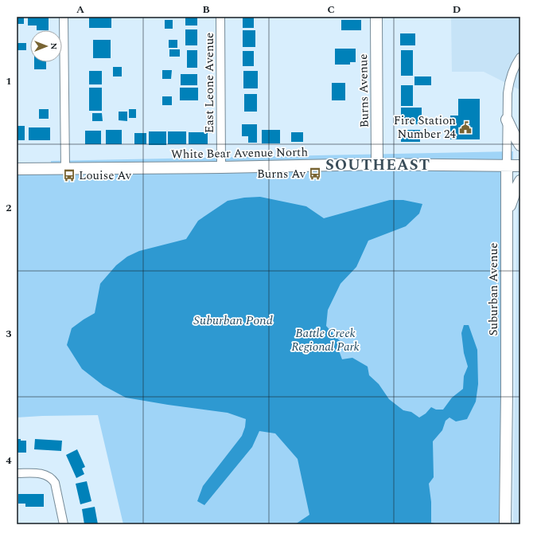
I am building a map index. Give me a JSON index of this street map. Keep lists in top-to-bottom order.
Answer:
{
  "streets": {
    "street": [
      "East Leone Avenue",
      "Burns Avenue",
      "White Bear Avenue North",
      "Suburban Avenue"
    ]
  },
  "crossings": [
    ["East Leone Avenue", "White Bear Avenue North"],
    ["Burns Avenue", "White Bear Avenue North"],
    ["White Bear Avenue North", "Suburban Avenue"]
  ],
  "districts": ["SOUTHEAST"],
  "water": ["Suburban Pond"],
  "parks": ["Battle Creek Regional Park"],
  "places": {
    "public building": ["Fire Station Number 24"],
    "bus stop": ["Burns Av", "Louise Av"]
  },
  "north": "right",
  "grid": {
    "columns": [
      "A",
      "B",
      "C",
      "D"
    ],
    "rows": [
      "1",
      "2",
      "3",
      "4"
    ]
  }
}
